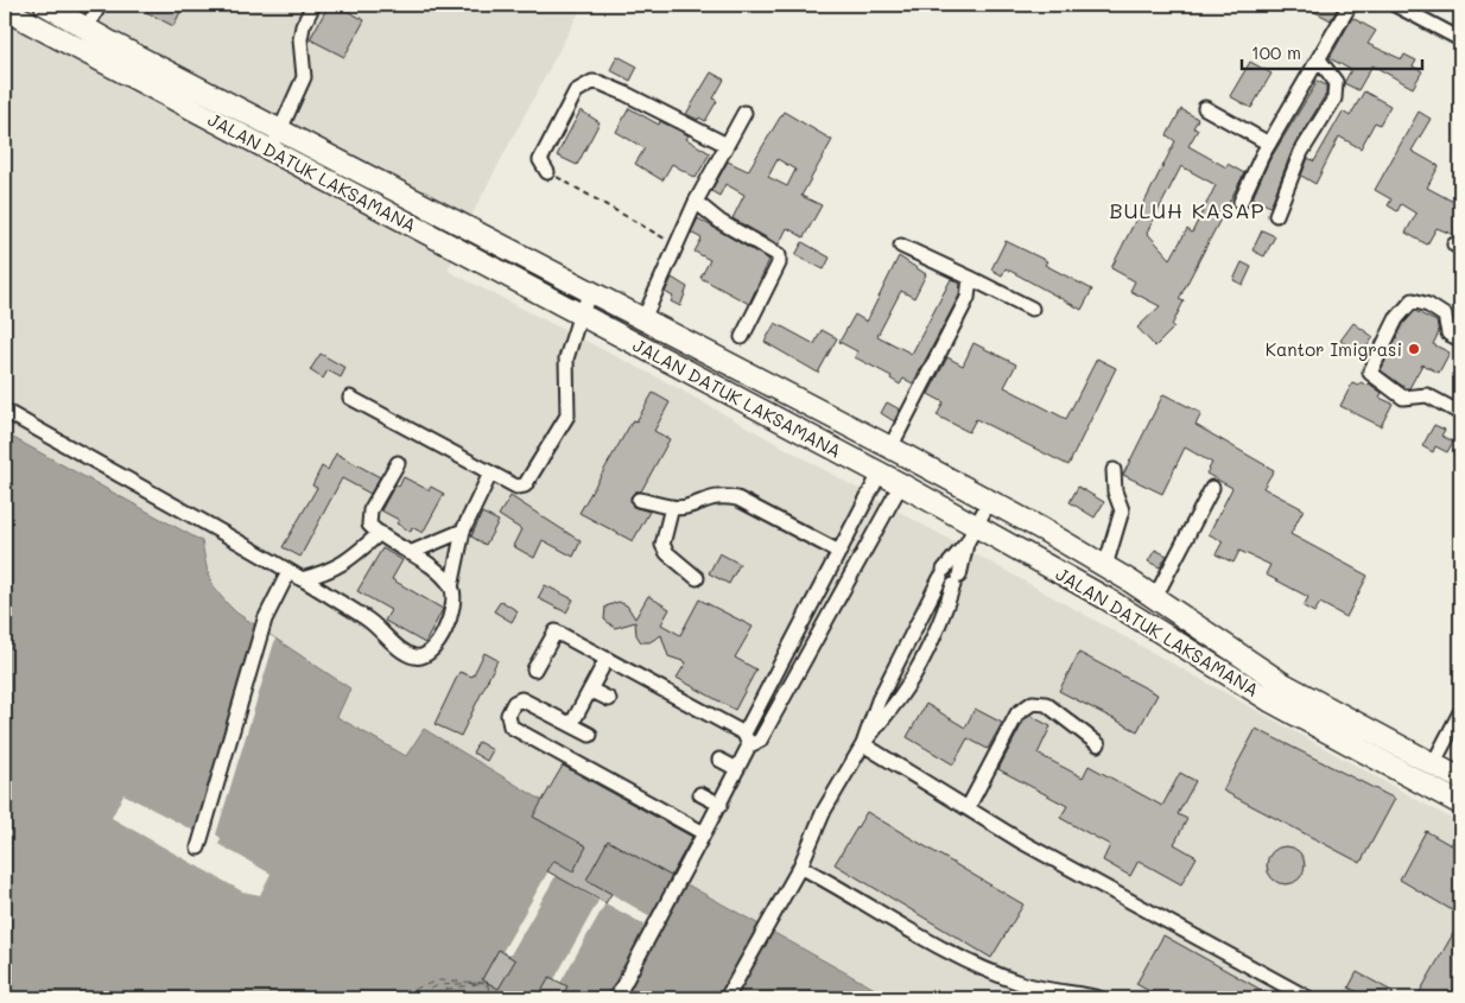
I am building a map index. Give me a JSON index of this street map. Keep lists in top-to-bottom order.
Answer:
{
  "streets": {
    "highway": ["JALAN DATUK LAKSAMANA"]
  },
  "districts": ["BULUH KASAP"],
  "places": ["Kantor Imigrasi"],
  "scale_bar": "100 m"
}
